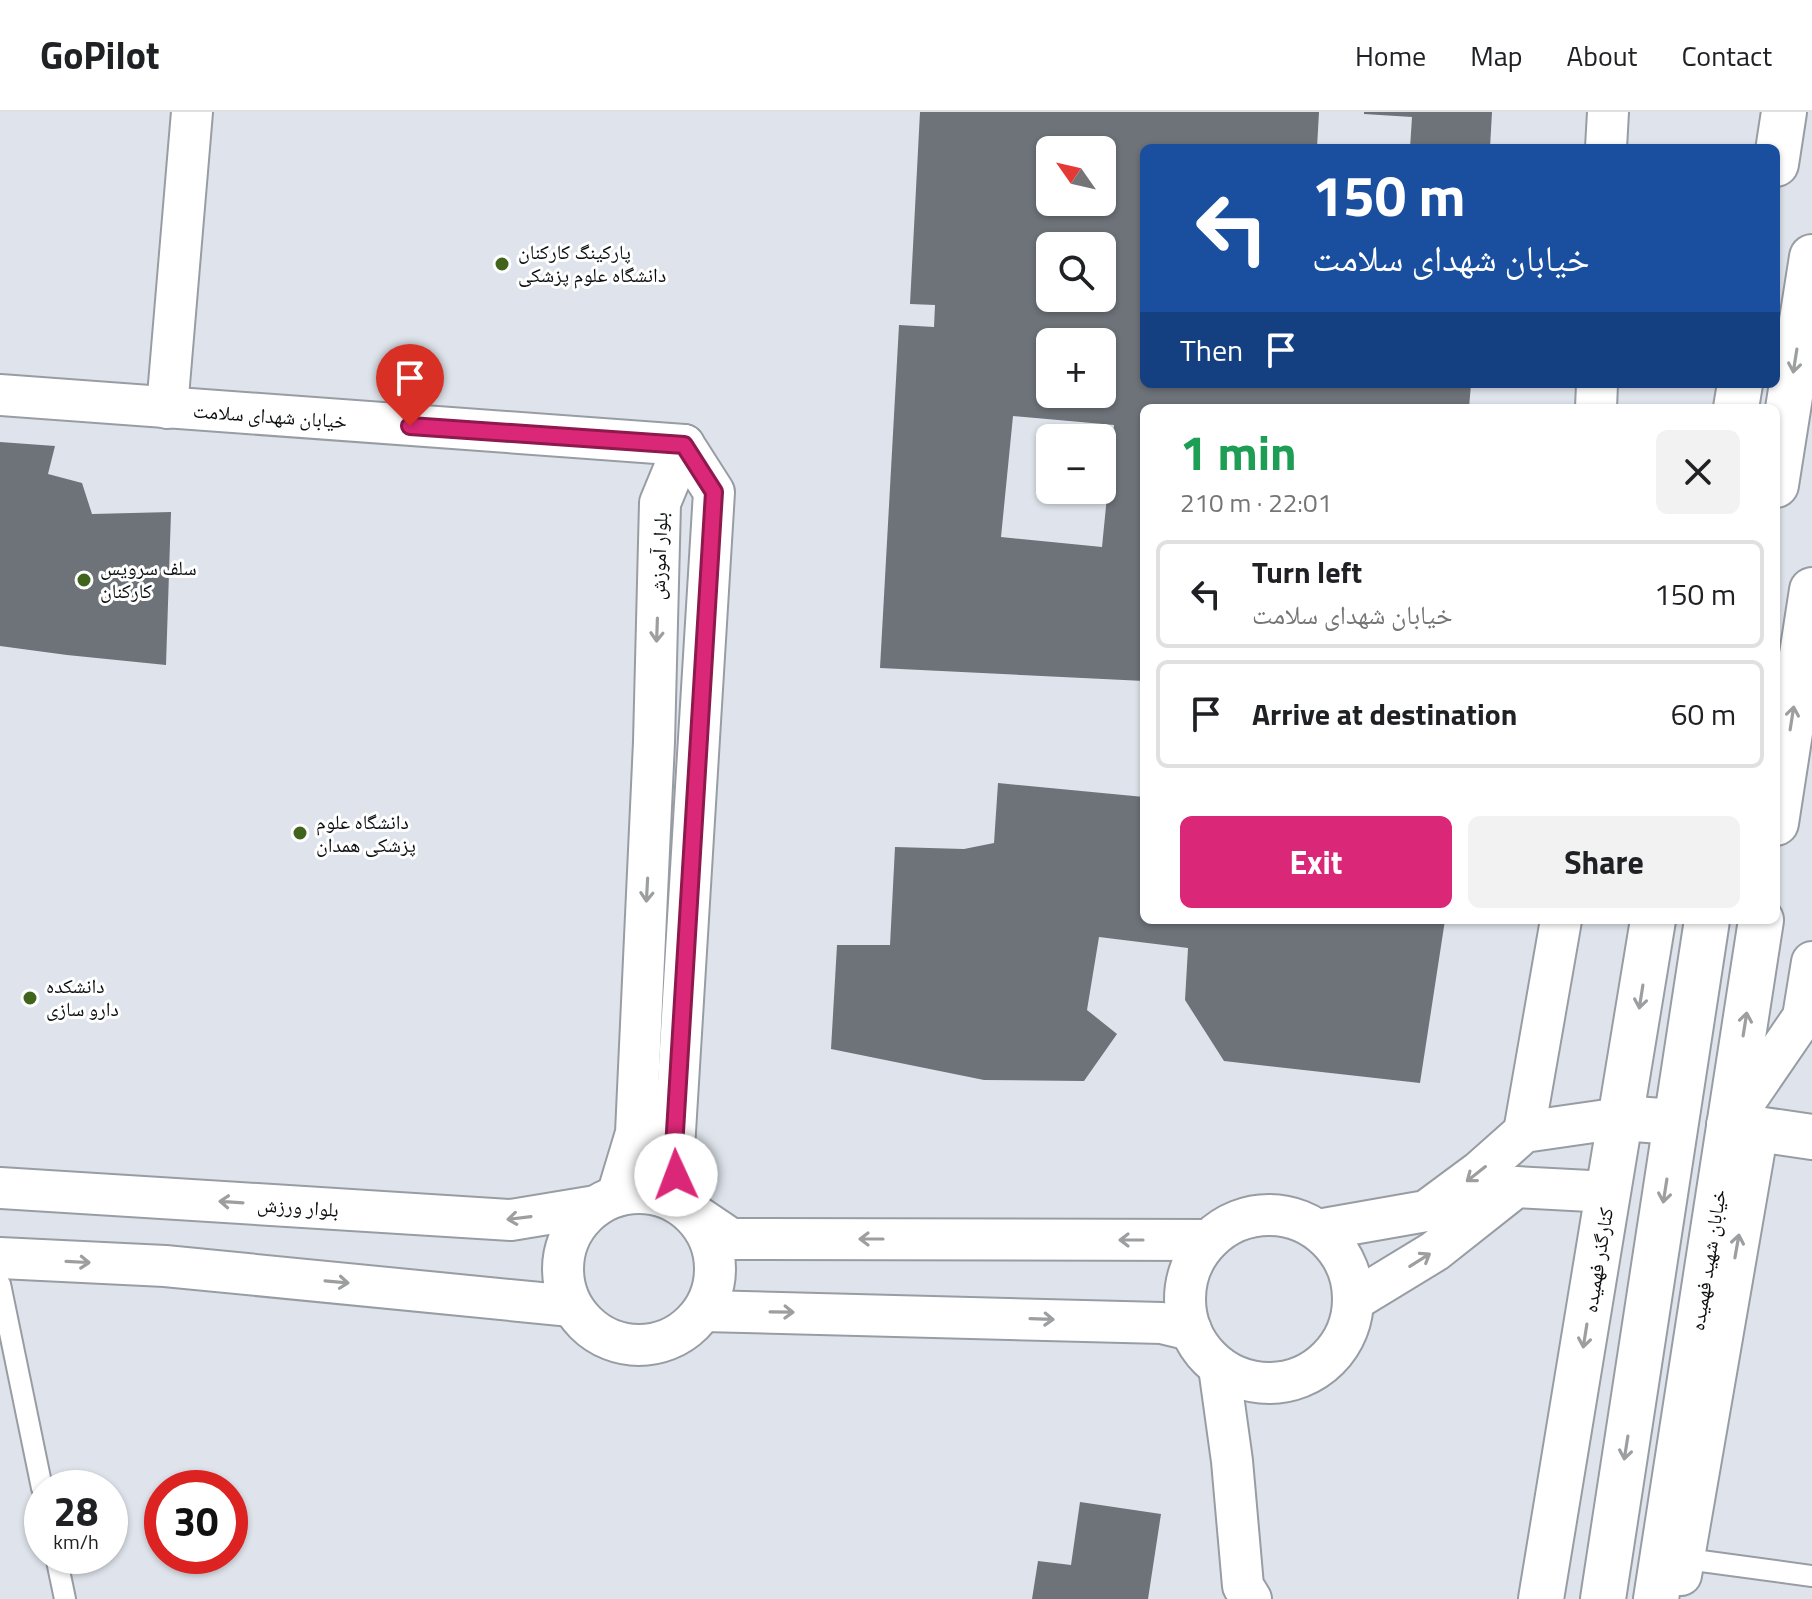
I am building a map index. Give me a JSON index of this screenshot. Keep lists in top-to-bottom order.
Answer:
{
  "streets": {
    "main road": ["کنارگذر فهمیده", "خیابان شهید فهمیده"],
    "street": ["خیابان شهدای سلامت", "بلوار آموزش", "بلوار ورزش"]
  },
  "crossings": [
    ["خیابان شهدای سلامت", "بلوار آموزش"],
    ["بلوار آموزش", "بلوار ورزش"]
  ],
  "places": [
    "پارکینگ کارکنان دانشگاه علوم پزشکی",
    "سلف سرویس کارکنان",
    "دانشگاه علوم پزشکی همدان",
    "دانشکده دارو سازی"
  ],
  "north": "top left",
  "page": {
    "header": "GoPilot",
    "nav": [
      "Home",
      "Map",
      "About",
      "Contact"
    ],
    "map_buttons": ["+", "−"],
    "turn": ["150 m", "خیابان شهدای سلامت"],
    "then": "Then",
    "heading": ["1 min", "210 m · 22:01"],
    "list": [
      {
        "name": "Turn left",
        "note": "خیابان شهدای سلامت",
        "value": "150 m"
      },
      {
        "name": "Arrive at destination",
        "value": "60 m"
      }
    ],
    "buttons": ["Exit", "Share"],
    "speed": "28 km/h",
    "limit": "30"
  }
}
